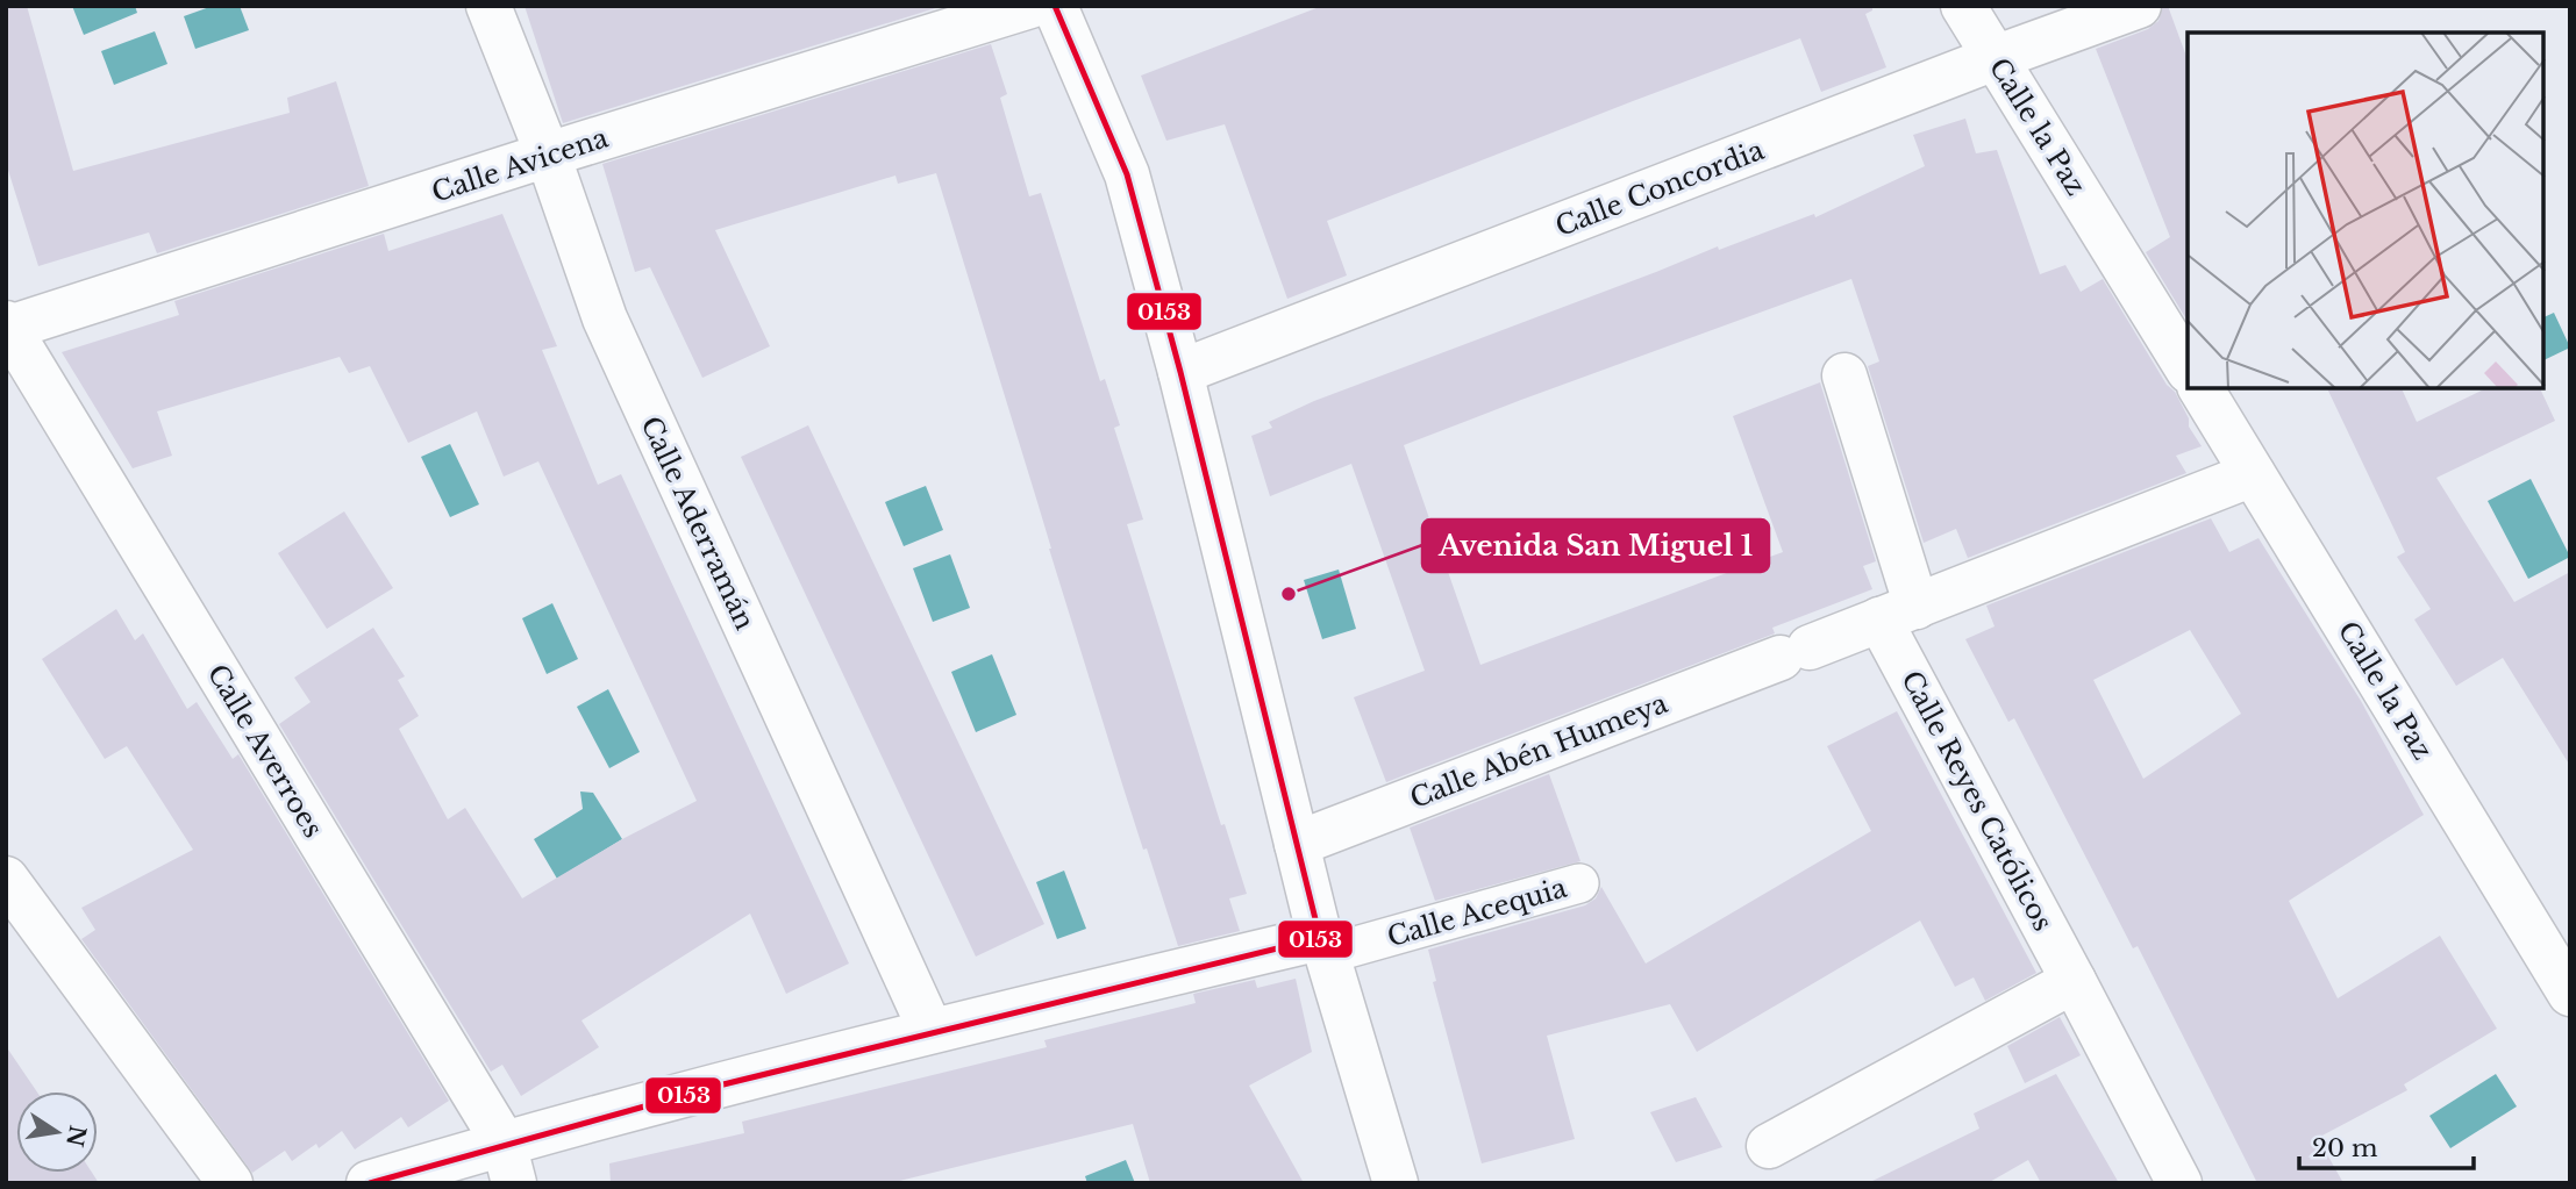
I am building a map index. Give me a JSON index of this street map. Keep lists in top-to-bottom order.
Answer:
{
  "streets": {
    "street": [
      "Calle la Paz",
      "Calle Avicena",
      "Calle Concordia",
      "Calle Aderramán",
      "Calle Averroes",
      "Calle Abén Humeya",
      "Calle Reyes Católicos",
      "Calle Acequia"
    ]
  },
  "crossings": [
    ["Calle la Paz", "Calle Concordia"],
    ["Calle la Paz", "Calle Abén Humeya"],
    ["Calle Avicena", "Calle Aderramán"],
    ["Calle Avicena", "Calle Averroes"],
    ["Calle Abén Humeya", "Calle Reyes Católicos"]
  ],
  "places": ["Avenida San Miguel 1"],
  "lines": ["transit line 0153"],
  "scale_bar": "20 m",
  "north": "right"
}
